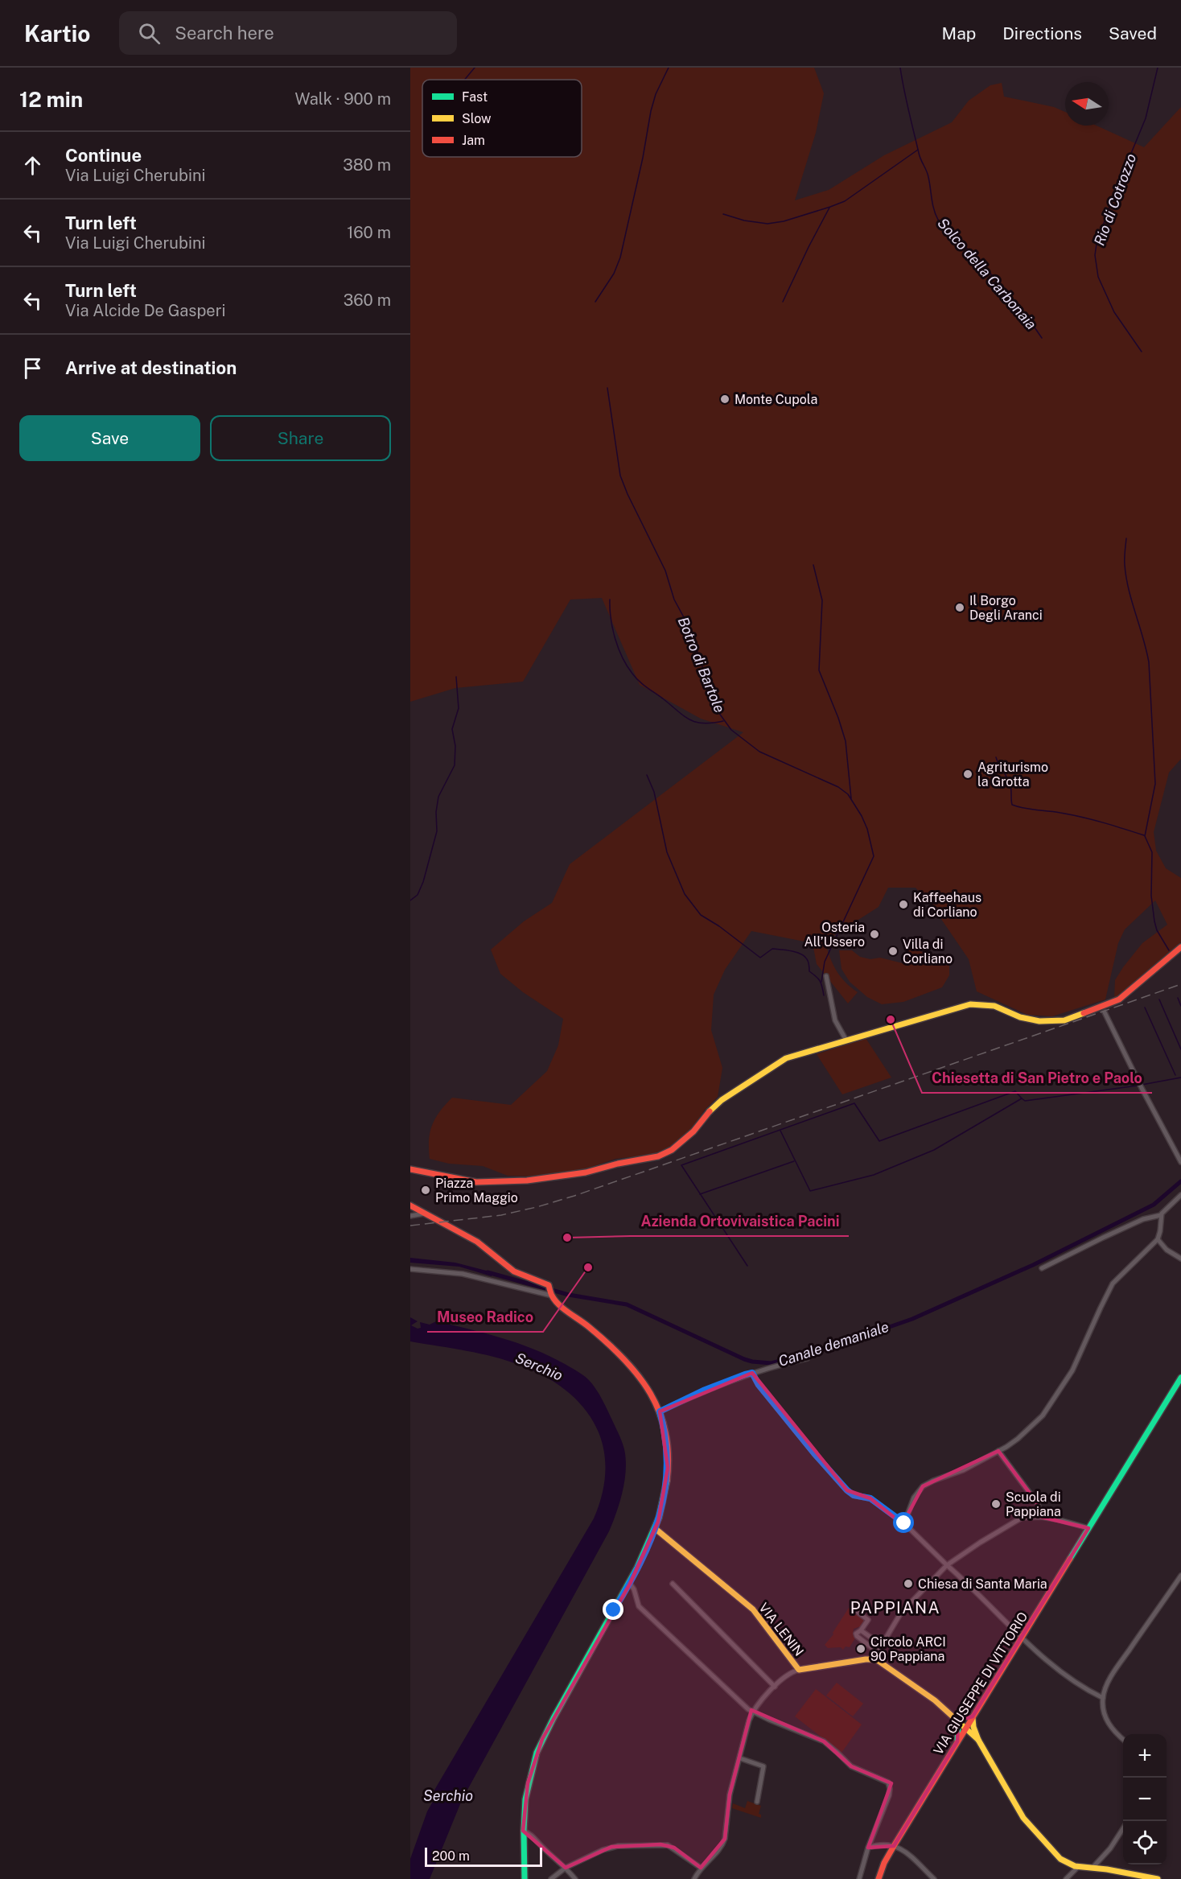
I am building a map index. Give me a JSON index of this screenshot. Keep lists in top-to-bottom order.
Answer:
{
  "streets": {
    "street": ["VIA LENIN", "VIA GIUSEPPE DI VITTORIO"]
  },
  "districts": ["PAPPIANA"],
  "water": [
    "Rio di Cotrozzo",
    "Solco della Carbonaia",
    "Botro di Bartole",
    "Canale demaniale",
    "Serchio"
  ],
  "places": [
    "Monte Cupola",
    "Il Borgo Degli Aranci",
    "Agriturismo la Grotta",
    "Kaffeehaus di Corliano",
    "Osteria All’Ussero",
    "Villa di Corliano",
    "Chiesetta di San Pietro e Paolo",
    "Piazza Primo Maggio",
    "Azienda Ortovivaistica Pacini",
    "Museo Radico",
    "Scuola di Pappiana",
    "Chiesa di Santa Maria",
    "Circolo ARCI 90 Pappiana"
  ],
  "legend": ["Fast", "Slow", "Jam"],
  "scale_bar": "200 m",
  "north": "left",
  "page": {
    "header": "Kartio",
    "search": "Search here",
    "nav": ["Map", "Directions", "Saved"],
    "heading": ["12 min", "Walk · 900 m"],
    "list": [
      ["Continue", "Via Luigi Cherubini", "380 m"],
      ["Turn left", "Via Luigi Cherubini", "160 m"],
      ["Turn left", "Via Alcide De Gasperi", "360 m"],
      "Arrive at destination"
    ],
    "buttons": ["Save", "Share"],
    "map_buttons": ["+", "−"],
    "scale": "200 m"
  }
}
